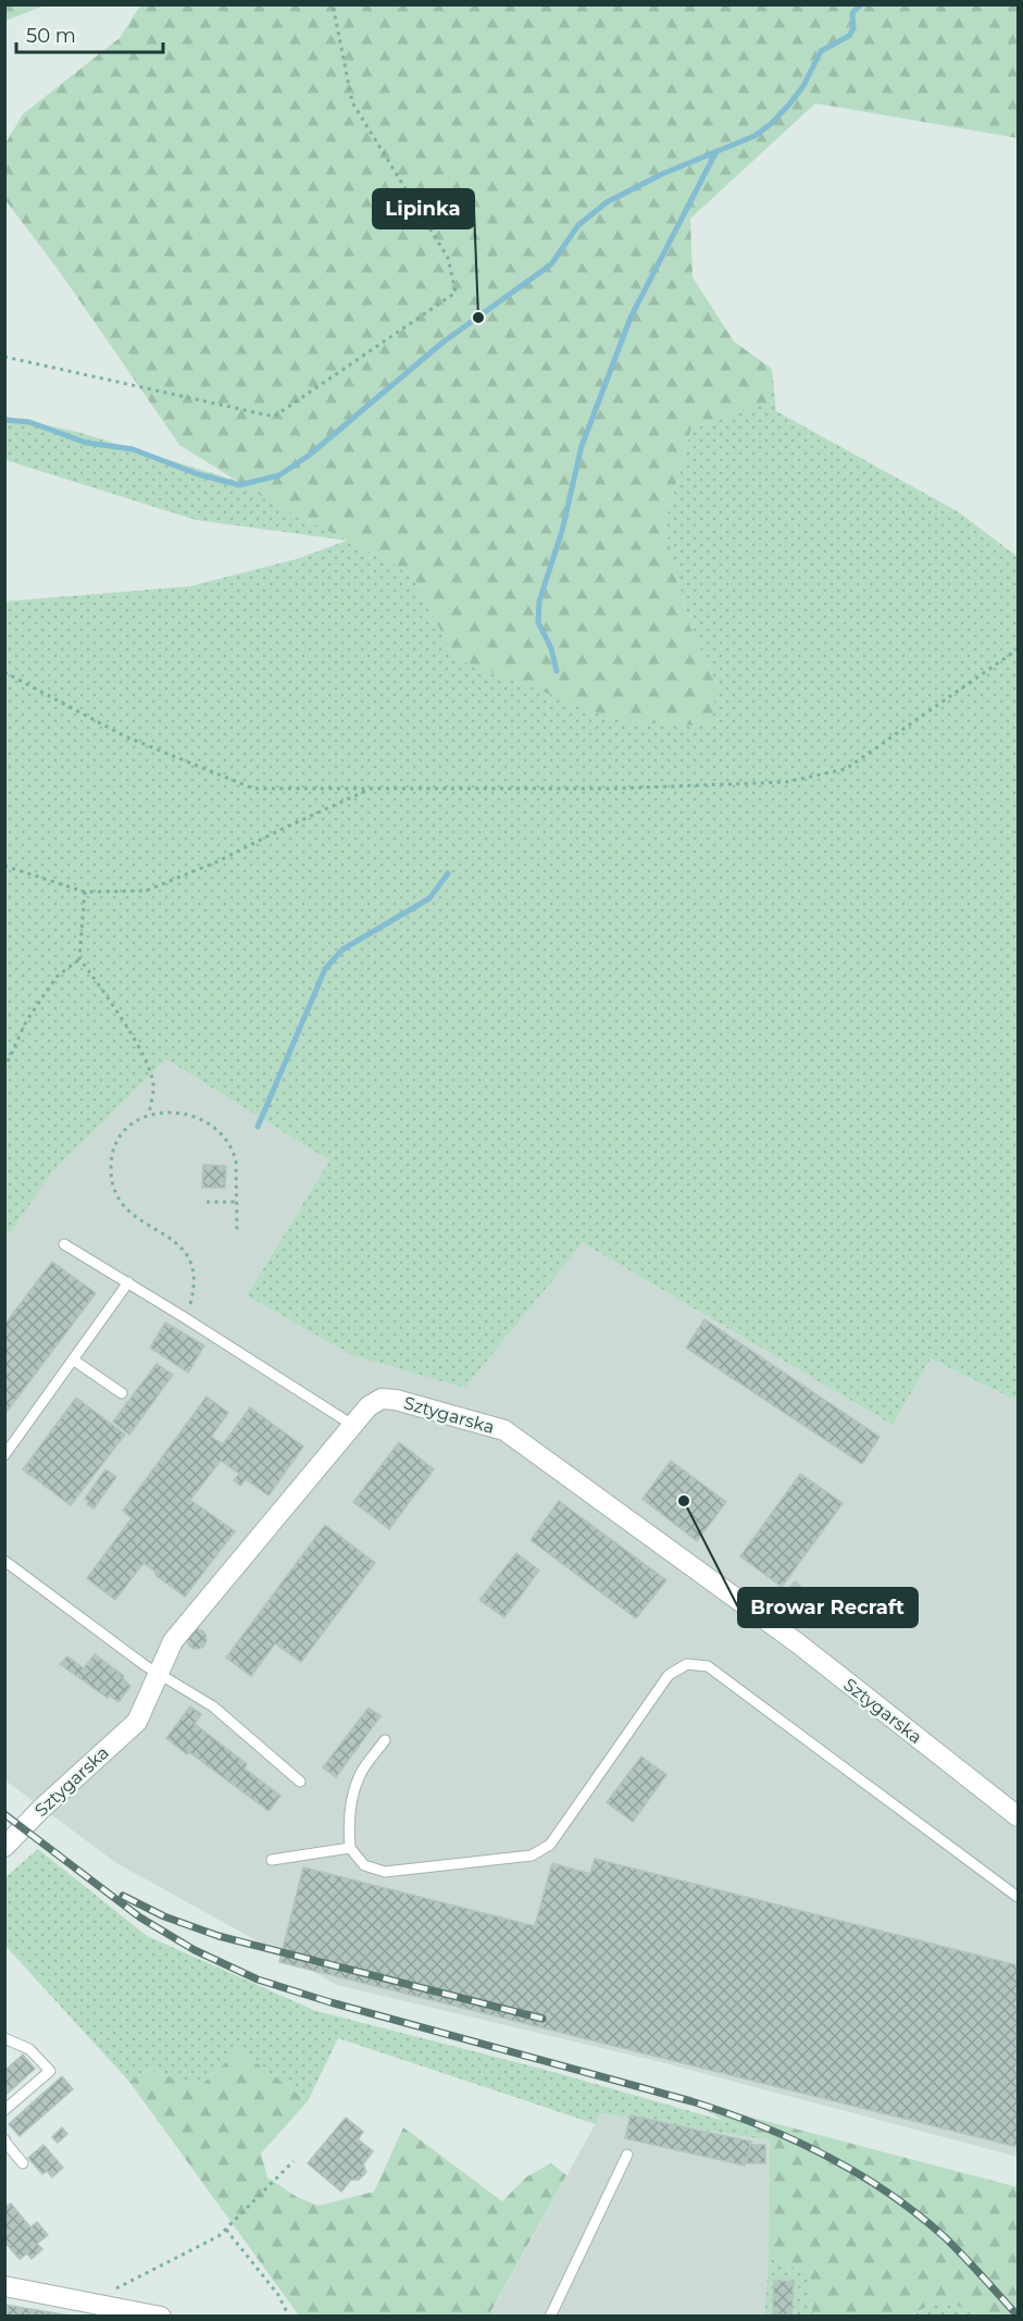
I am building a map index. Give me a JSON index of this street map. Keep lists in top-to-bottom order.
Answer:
{
  "streets": {
    "street": ["Sztygarska"]
  },
  "places": ["Lipinka", "Browar Recraft"],
  "scale_bar": "50 m"
}
